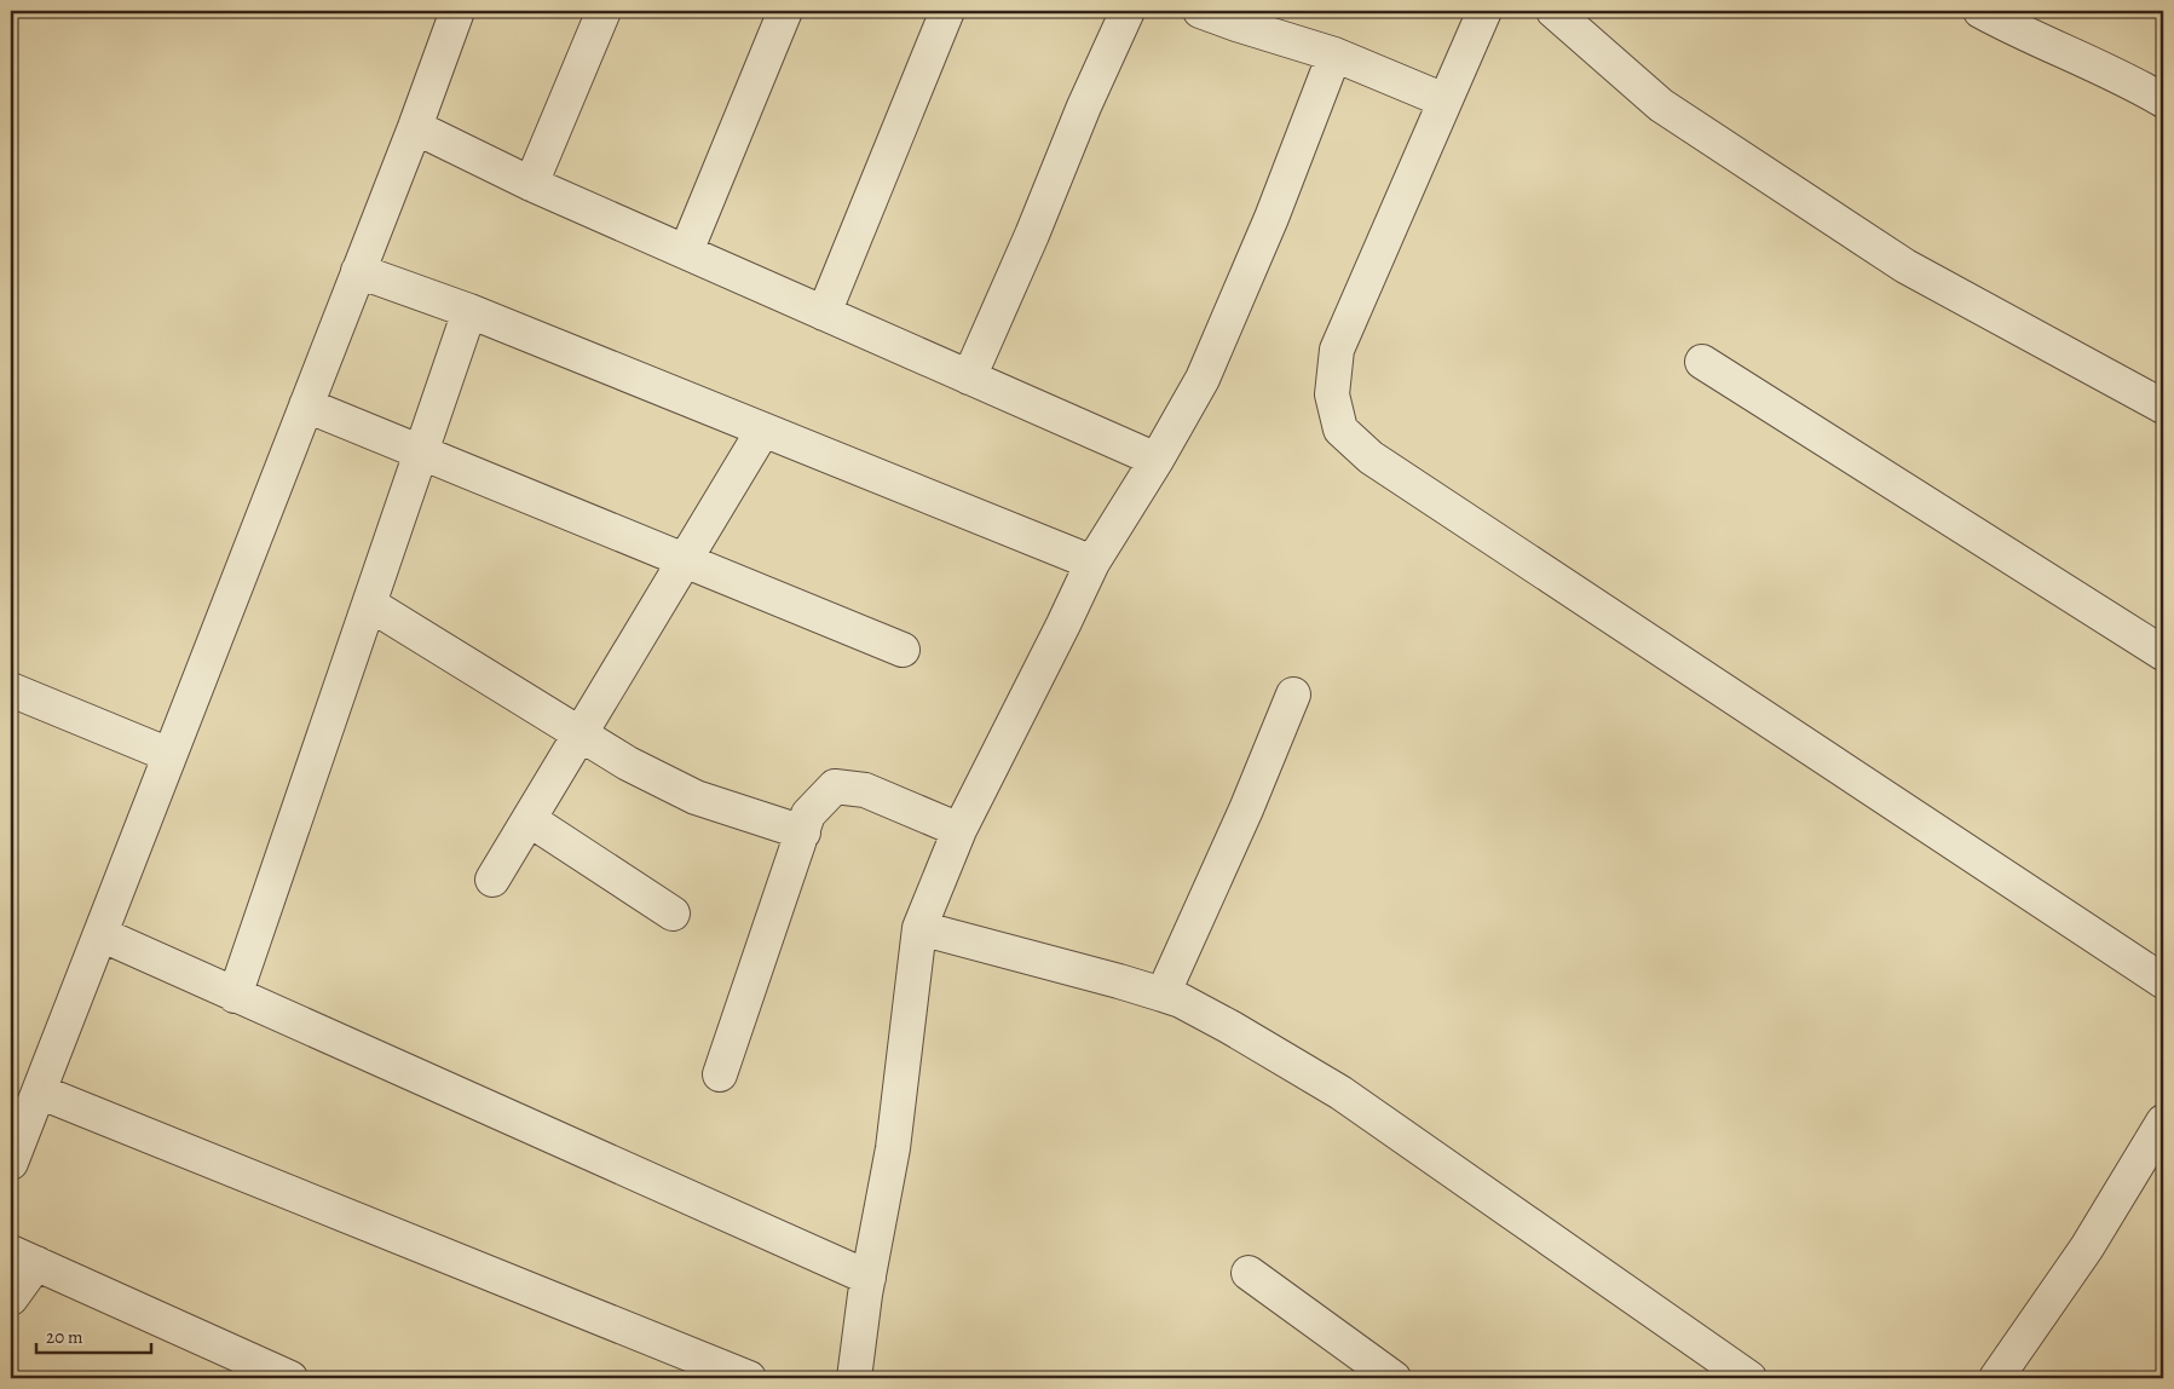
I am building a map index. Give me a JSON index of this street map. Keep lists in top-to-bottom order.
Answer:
{
  "scale_bar": "20 m"
}
